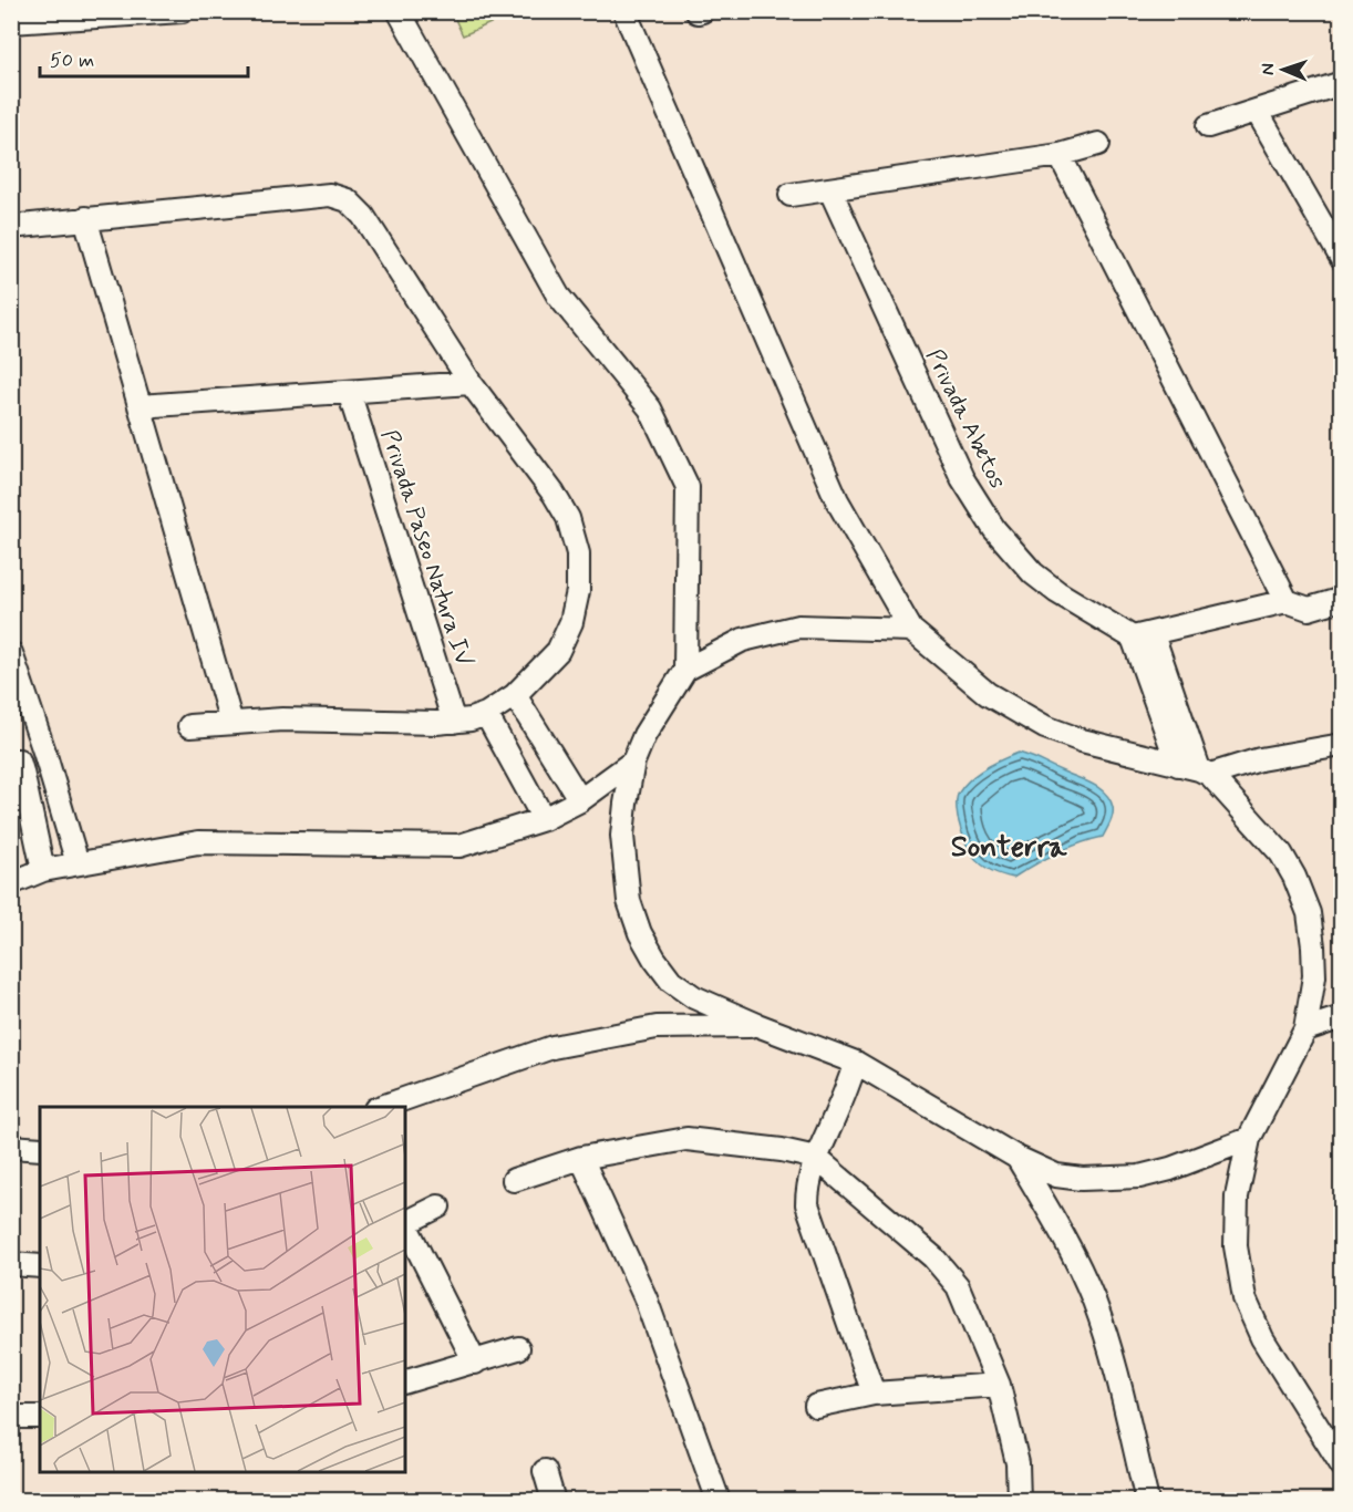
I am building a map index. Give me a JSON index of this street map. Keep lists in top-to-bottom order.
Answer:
{
  "streets": {
    "street": ["Privada Abetos", "Privada Paseo Natura IV"]
  },
  "districts": ["Sonterra"],
  "scale_bar": "50 m",
  "north": "left"
}
